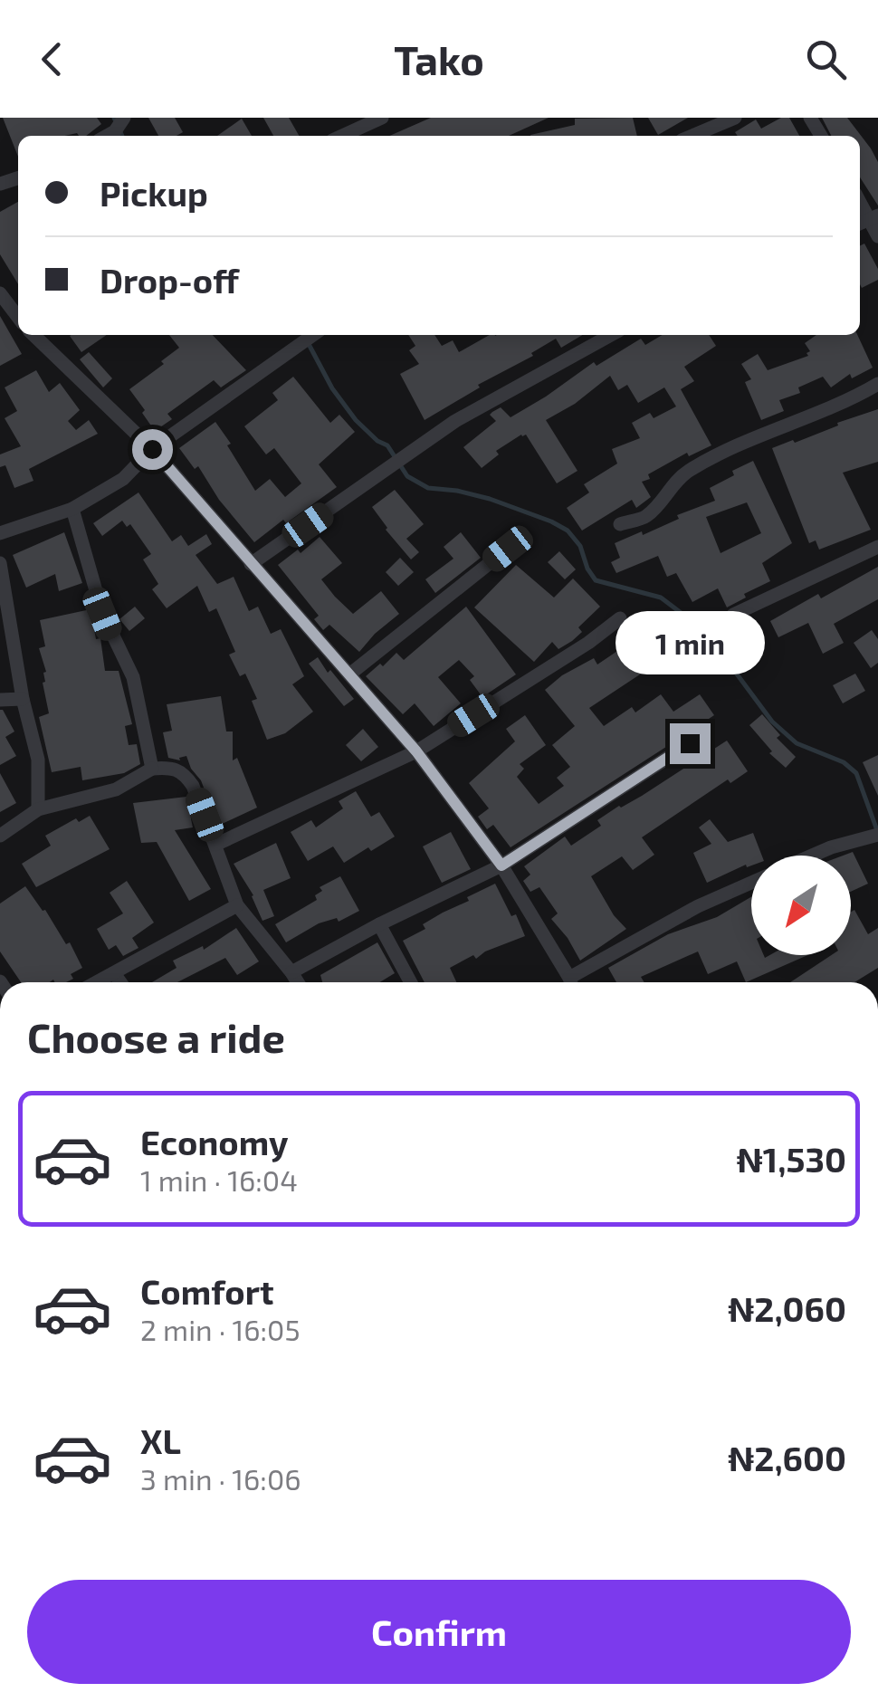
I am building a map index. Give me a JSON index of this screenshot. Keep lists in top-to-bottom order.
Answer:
{
  "north": "bottom left",
  "page": {
    "header": "Tako",
    "banner": ["Pickup", "Drop-off"],
    "bubble": "1 min",
    "heading": "Choose a ride",
    "list": [
      {
        "name": "Economy",
        "note": "1 min · 16:04",
        "value": "₦1,530"
      },
      {
        "name": "Comfort",
        "note": "2 min · 16:05",
        "value": "₦2,060"
      },
      {
        "name": "XL",
        "note": "3 min · 16:06",
        "value": "₦2,600"
      }
    ],
    "buttons": "Confirm"
  }
}
